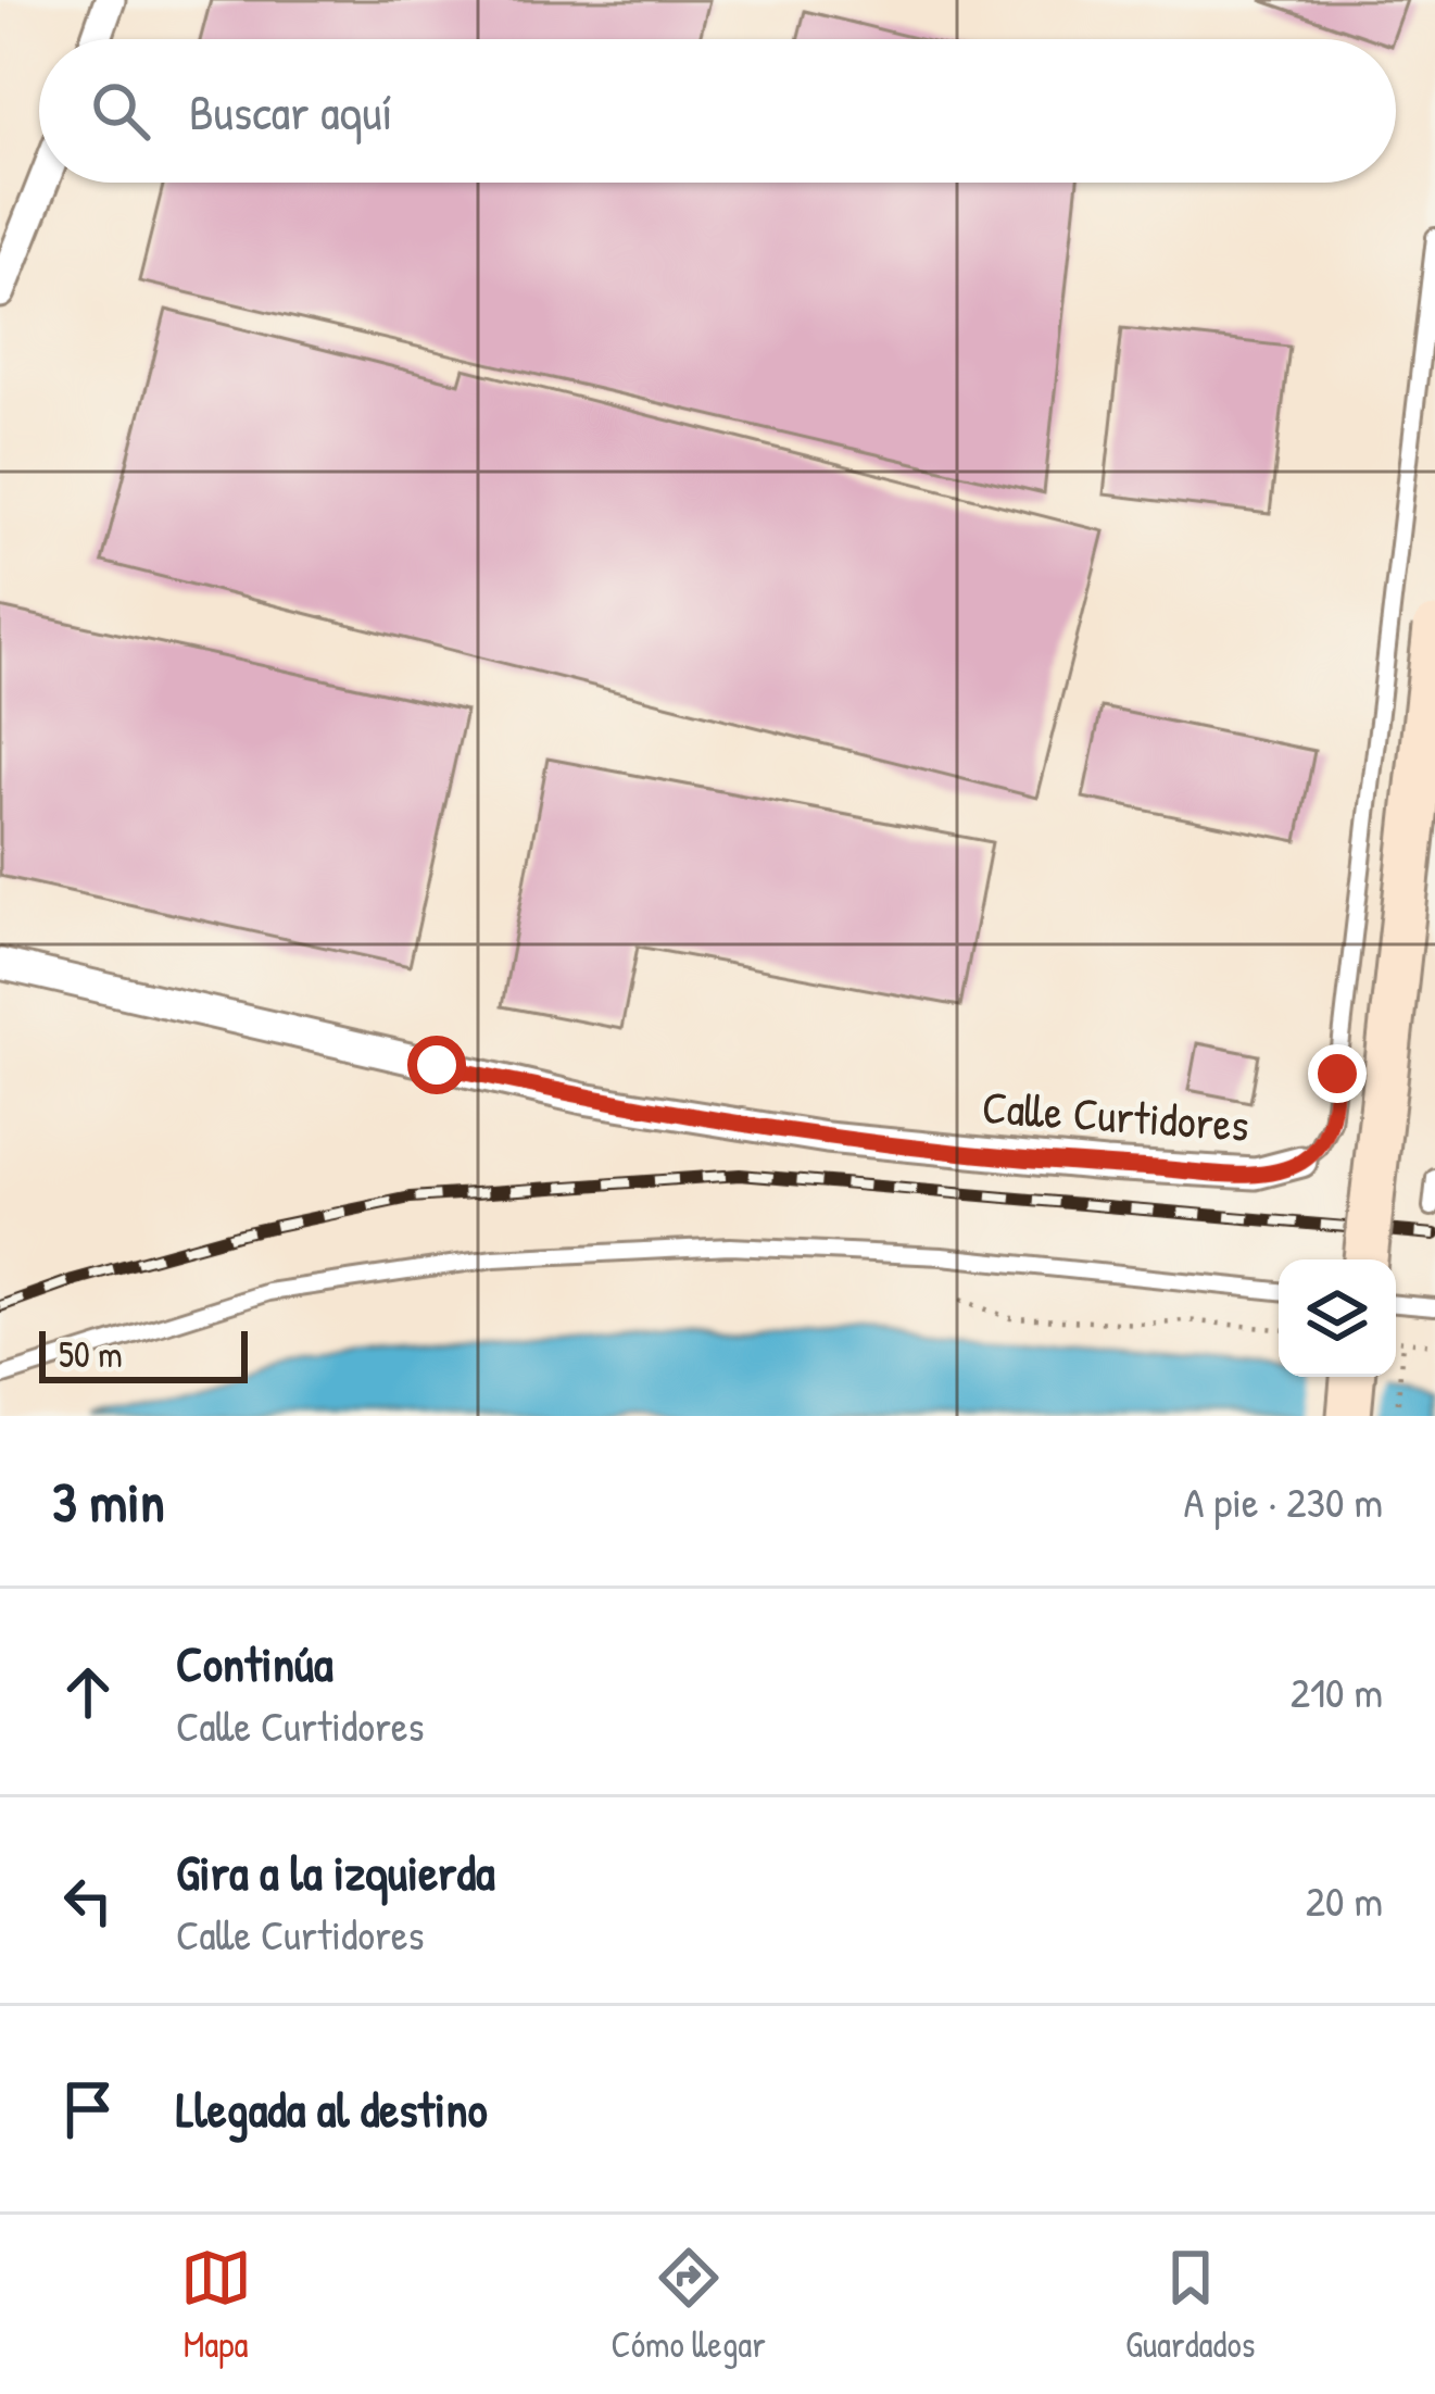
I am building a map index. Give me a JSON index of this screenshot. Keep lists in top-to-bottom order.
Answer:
{
  "streets": {
    "street": ["Calle Curtidores"]
  },
  "scale_bar": "50 m",
  "page": {
    "search": "Buscar aquí",
    "scale": "50 m",
    "heading": ["3 min", "A pie · 230 m"],
    "list": [
      ["Continúa", "Calle Curtidores", "210 m"],
      ["Gira a la izquierda", "Calle Curtidores", "20 m"],
      "Llegada al destino"
    ],
    "nav": ["Mapa", "Cómo llegar", "Guardados"]
  }
}
